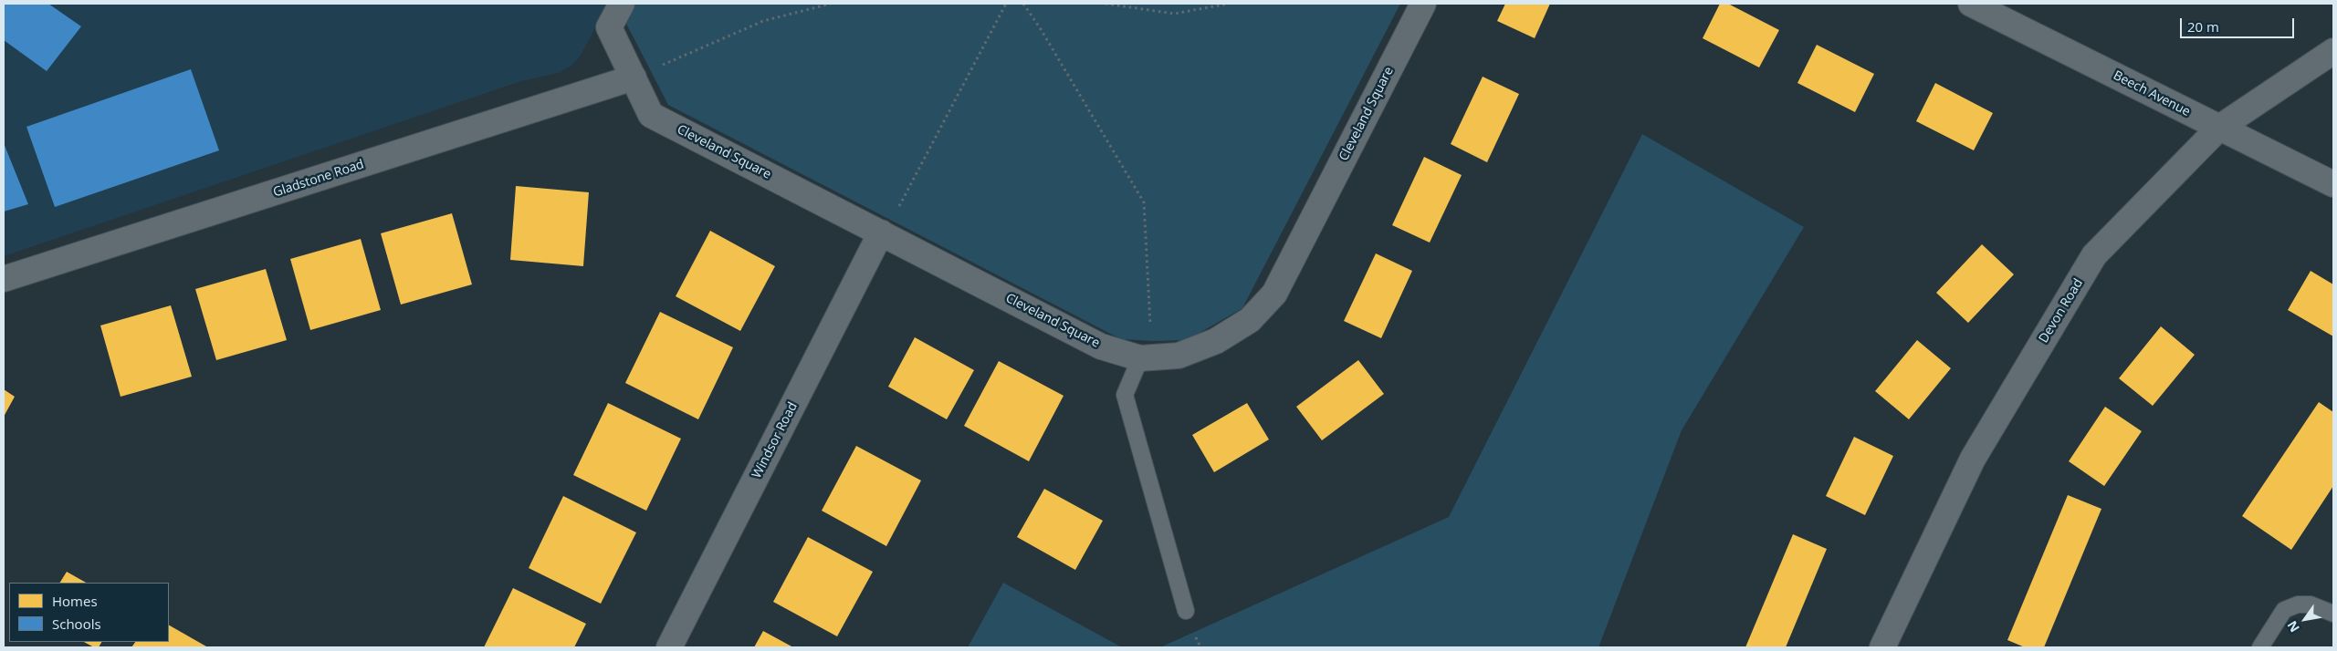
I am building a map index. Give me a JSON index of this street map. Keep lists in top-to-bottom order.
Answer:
{
  "streets": {
    "street": [
      "Beech Avenue",
      "Cleveland Square",
      "Gladstone Road",
      "Devon Road",
      "Windsor Road"
    ]
  },
  "crossings": [
    ["Beech Avenue", "Devon Road"],
    ["Cleveland Square", "Gladstone Road"],
    ["Cleveland Square", "Windsor Road"]
  ],
  "legend": ["Homes", "Schools"],
  "scale_bar": "20 m",
  "north": "bottom left"
}
